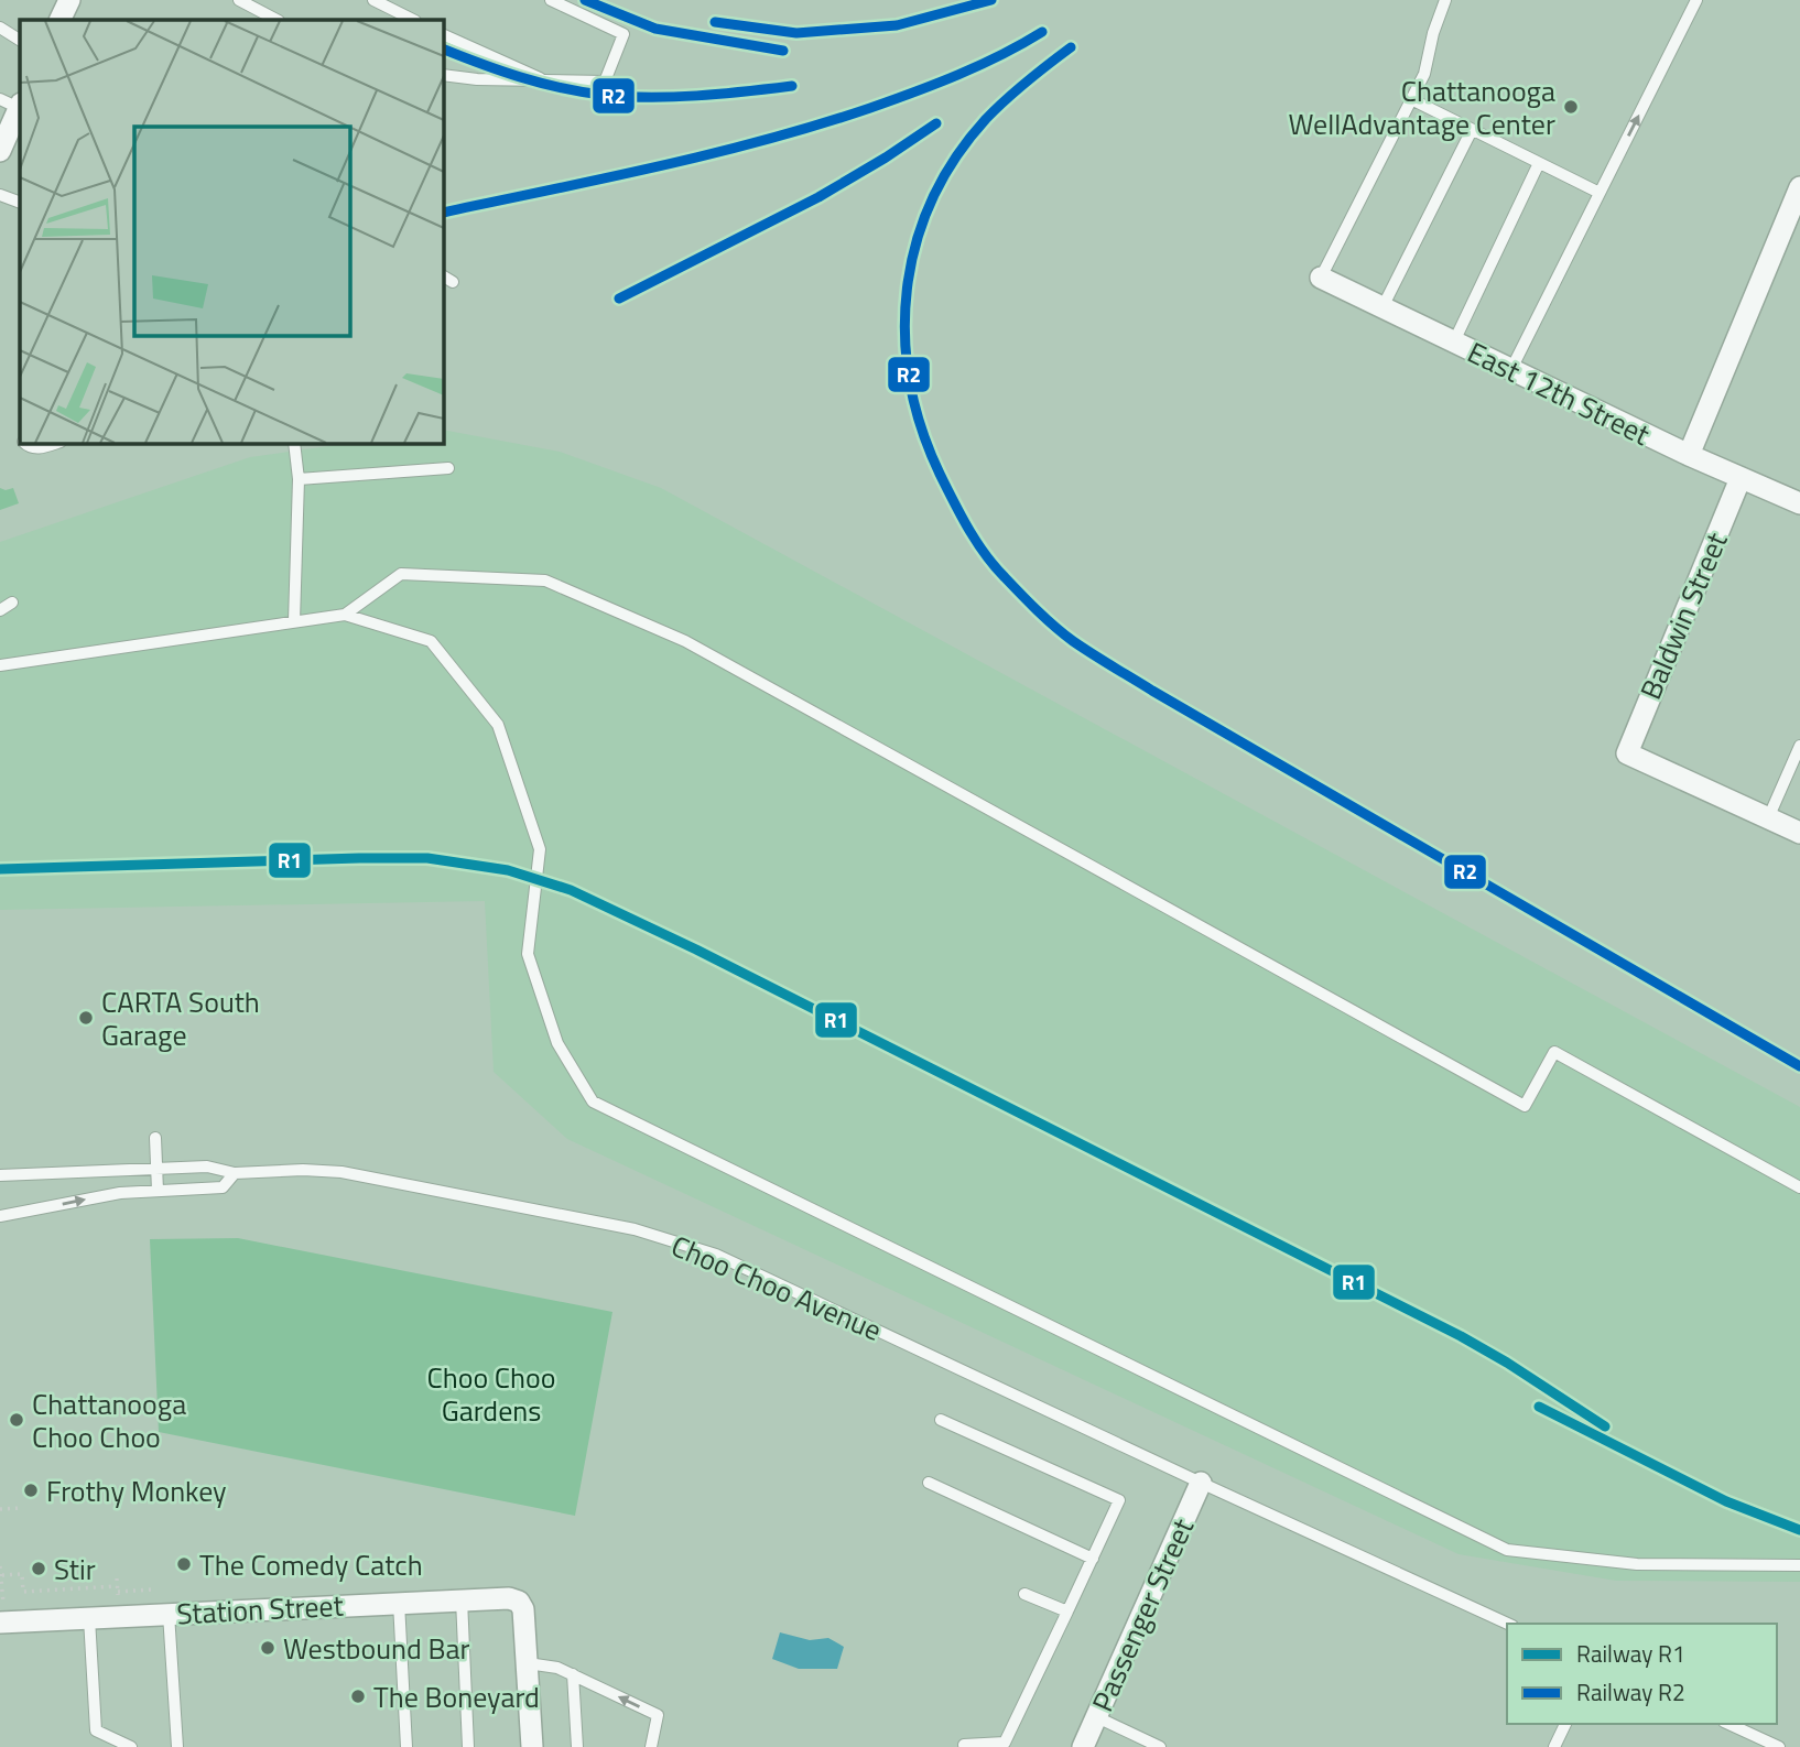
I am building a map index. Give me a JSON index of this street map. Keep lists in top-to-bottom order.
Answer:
{
  "streets": {
    "street": [
      "East 12th Street",
      "Baldwin Street",
      "Station Street",
      "Passenger Street"
    ],
    "lane": ["Choo Choo Avenue"]
  },
  "crossings": [
    ["East 12th Street", "Baldwin Street"],
    ["Choo Choo Avenue", "Passenger Street"]
  ],
  "parks": ["Choo Choo Gardens"],
  "places": [
    "Chattanooga WellAdvantage Center",
    "CARTA South Garage",
    "Chattanooga Choo Choo",
    "Frothy Monkey",
    "The Comedy Catch",
    "Stir",
    "Westbound Bar",
    "The Boneyard"
  ],
  "lines": ["rail line R2", "rail line R1"],
  "legend": ["Railway R1", "Railway R2"]
}
